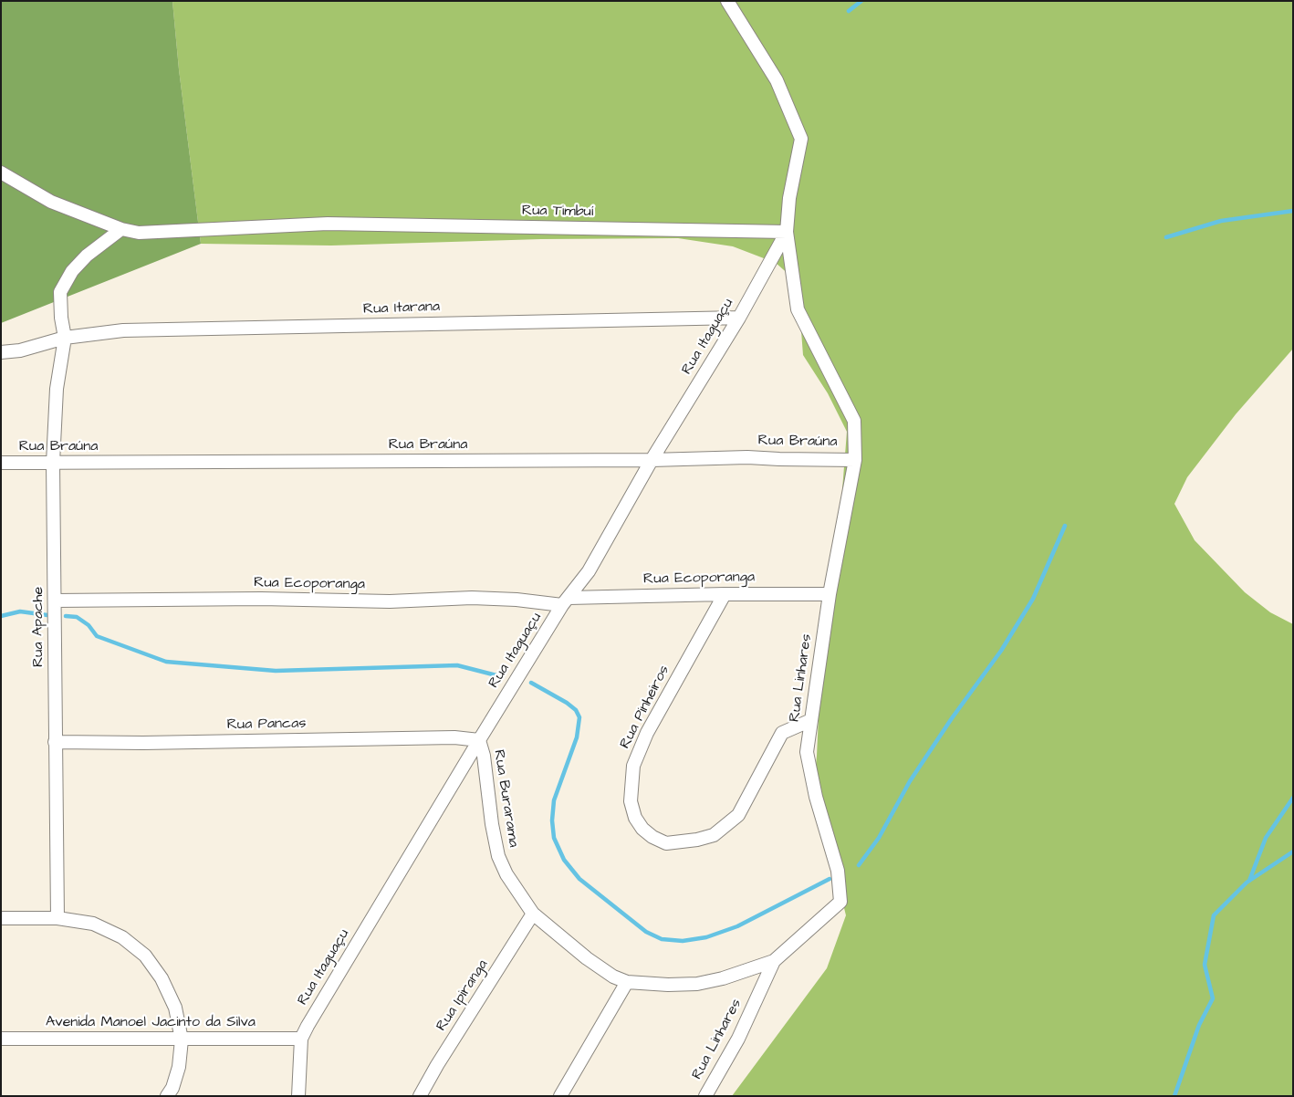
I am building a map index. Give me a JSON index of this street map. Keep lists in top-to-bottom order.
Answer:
{
  "streets": {
    "street": [
      "Rua Timbuí",
      "Rua Itarana",
      "Rua Itaguaçu",
      "Rua Braúna",
      "Rua Ecoporanga",
      "Rua Apache",
      "Rua Linhares",
      "Rua Pinheiros",
      "Rua Pancas",
      "Rua Burarama",
      "Rua Ipiranga",
      "Avenida Manoel Jacinto da Silva"
    ]
  },
  "crossings": [
    ["Rua Timbuí", "Rua Itaguaçu"],
    ["Rua Timbuí", "Rua Apache"],
    ["Rua Timbuí", "Rua Linhares"],
    ["Rua Itarana", "Rua Itaguaçu"],
    ["Rua Itarana", "Rua Apache"],
    ["Rua Itaguaçu", "Rua Braúna"],
    ["Rua Itaguaçu", "Rua Ecoporanga"],
    ["Rua Itaguaçu", "Rua Linhares"],
    ["Rua Itaguaçu", "Rua Pancas"],
    ["Rua Itaguaçu", "Rua Burarama"],
    ["Rua Itaguaçu", "Avenida Manoel Jacinto da Silva"],
    ["Rua Braúna", "Rua Apache"],
    ["Rua Braúna", "Rua Linhares"],
    ["Rua Ecoporanga", "Rua Apache"],
    ["Rua Ecoporanga", "Rua Linhares"],
    ["Rua Ecoporanga", "Rua Pinheiros"],
    ["Rua Apache", "Rua Pancas"],
    ["Rua Linhares", "Rua Pinheiros"],
    ["Rua Linhares", "Rua Burarama"],
    ["Rua Pancas", "Rua Burarama"],
    ["Rua Burarama", "Rua Ipiranga"]
  ]
}
